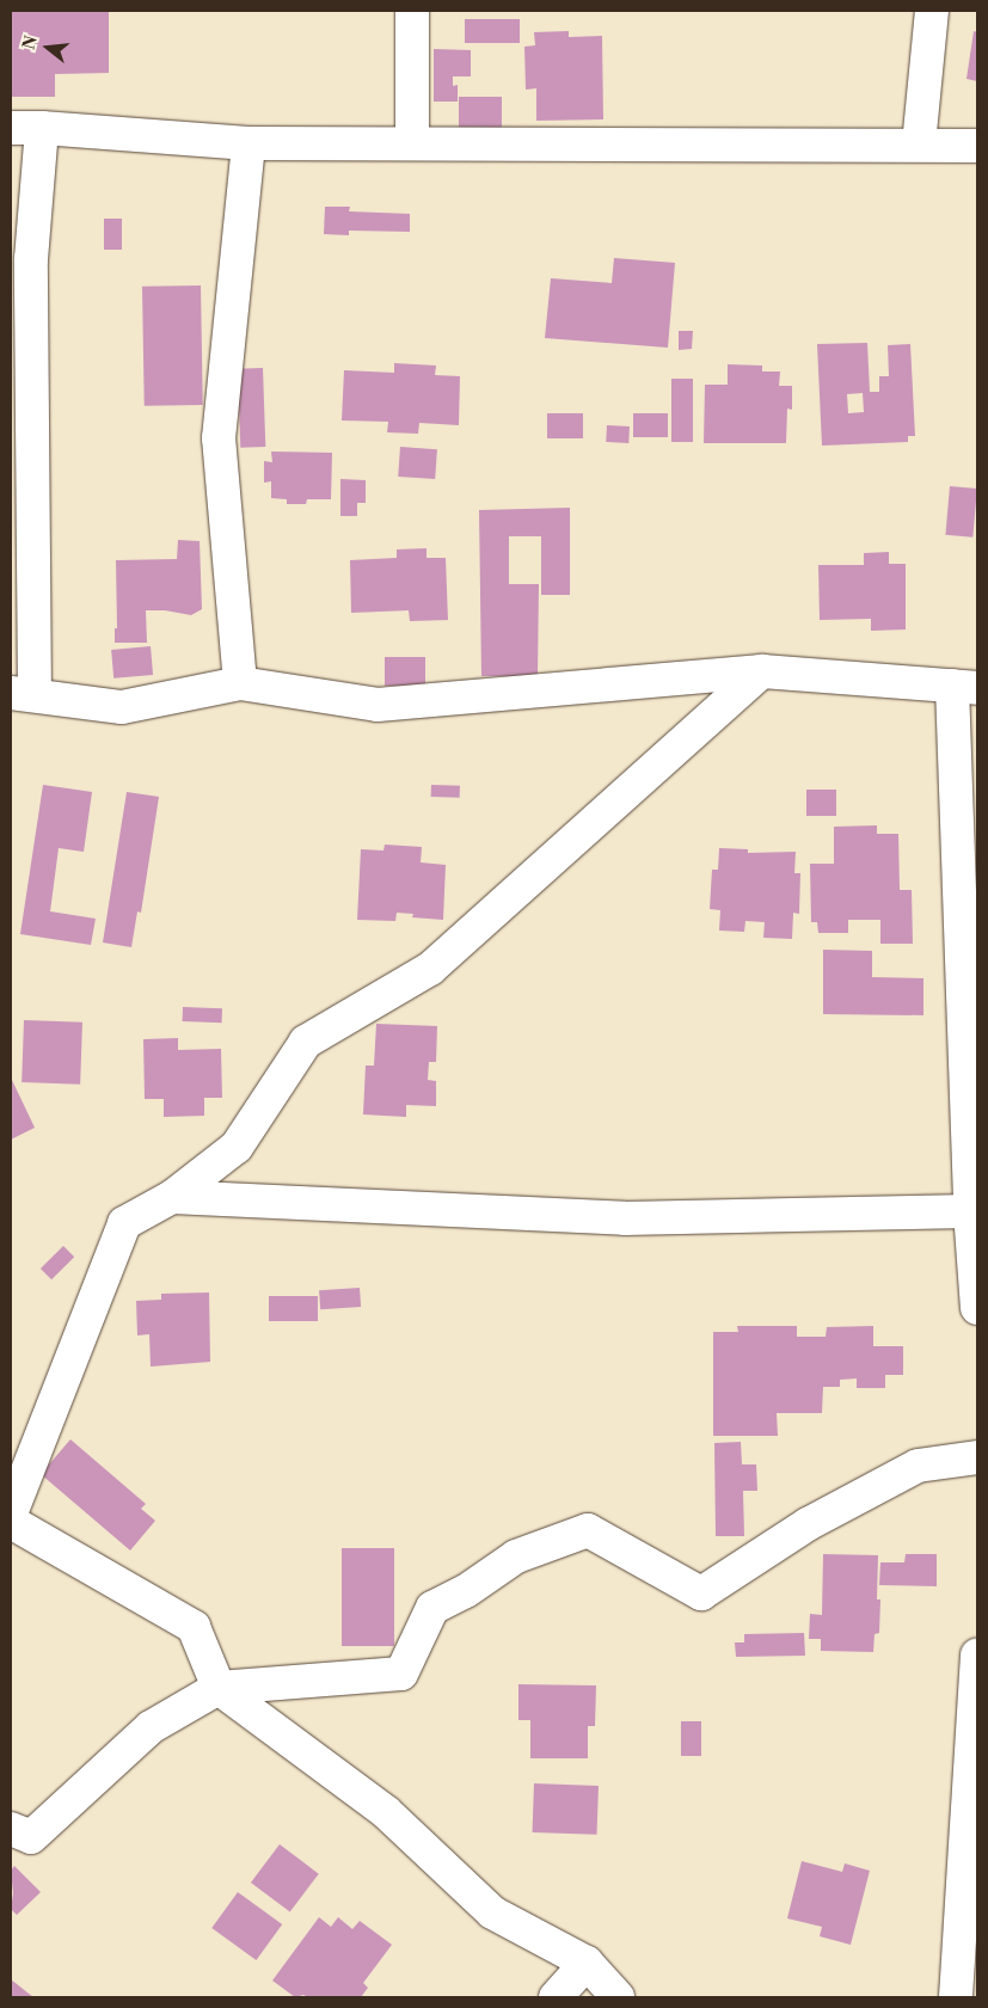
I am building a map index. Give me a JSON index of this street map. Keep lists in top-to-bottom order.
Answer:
{
  "north": "left"
}
